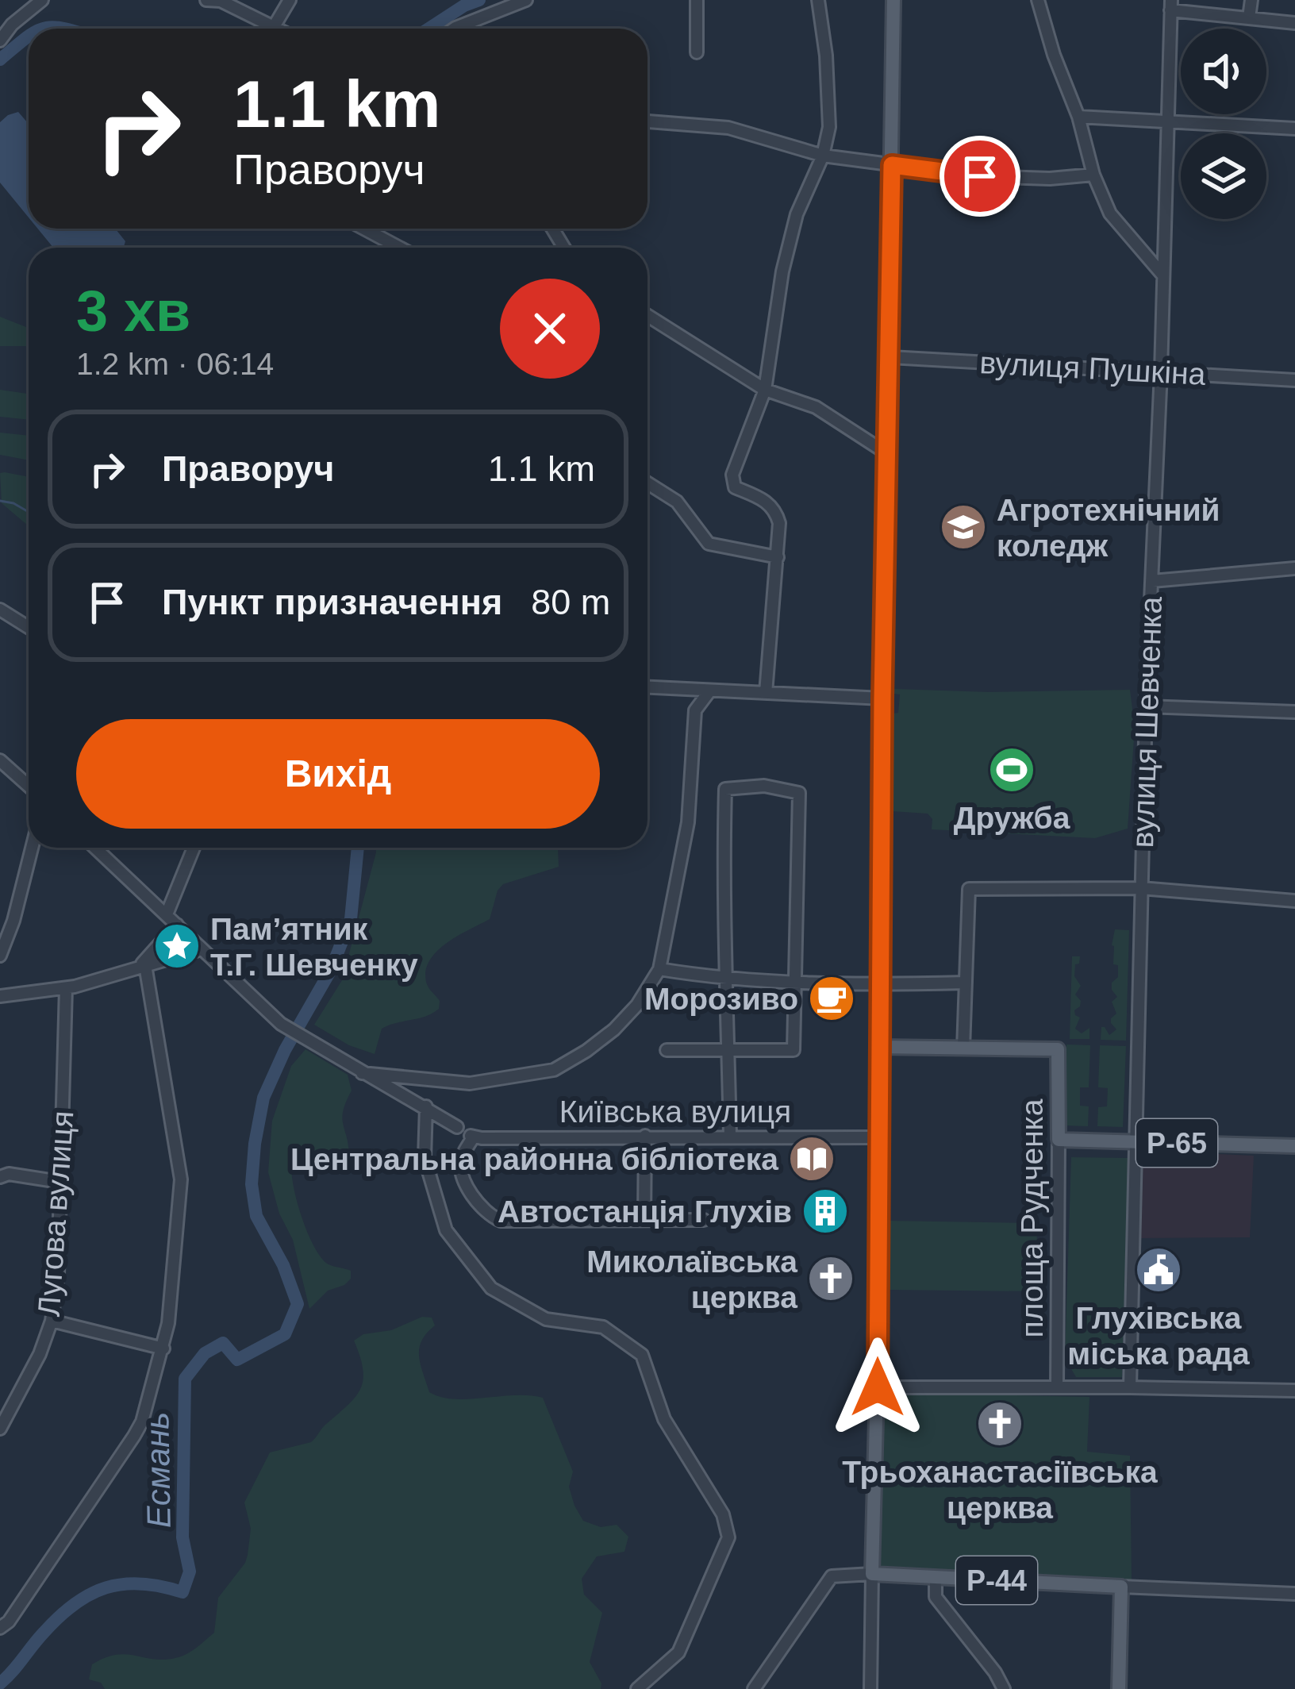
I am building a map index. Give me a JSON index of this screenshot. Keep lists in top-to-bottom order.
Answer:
{
  "streets": {
    "main road": ["Р-65", "площа Рудченка", "Р-44"],
    "street": [
      "вулиця Пушкіна",
      "вулиця Шевченка",
      "Київська вулиця",
      "Лугова вулиця"
    ]
  },
  "crossings": [
    ["вулиця Пушкіна", "вулиця Шевченка"],
    ["вулиця Шевченка", "Р-65"],
    ["Р-65", "площа Рудченка"]
  ],
  "water": ["Есмань"],
  "places": {
    "school or university": ["Агротехнічний коледж"],
    "sports": ["Дружба"],
    "place": ["Пам’ятник Т.Г. Шевченку"],
    "cafe": ["Морозиво"],
    "library": ["Центральна районна бібліотека"],
    "building": ["Автостанція Глухів"],
    "public building": ["Глухівська міська рада"],
    "church": ["Миколаївська церква", "Трьоханастасіївська церква"]
  },
  "page": {
    "turn": ["1.1 km", "Праворуч"],
    "heading": ["3 хв", "1.2 km · 06:14"],
    "list": [
      {
        "name": "Праворуч",
        "value": "1.1 km"
      },
      {
        "name": "Пункт призначення",
        "value": "80 m"
      }
    ],
    "buttons": "Вихід"
  }
}
